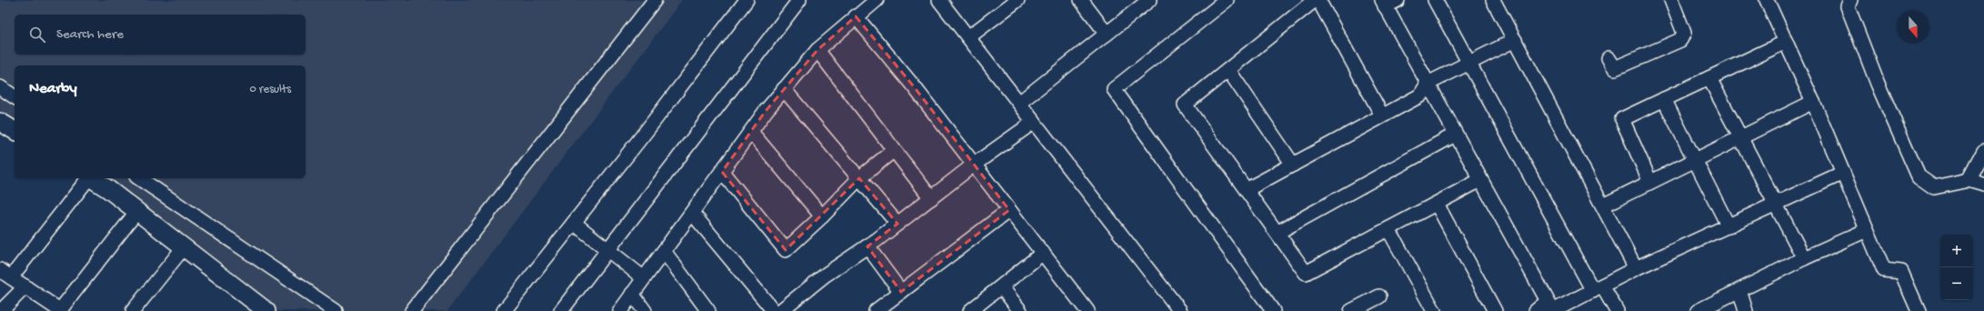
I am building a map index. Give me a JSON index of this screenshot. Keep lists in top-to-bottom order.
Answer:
{
  "north": "bottom",
  "page": {
    "search": "Search here",
    "heading": ["Nearby", "0 results"],
    "map_buttons": ["+", "−"]
  }
}
